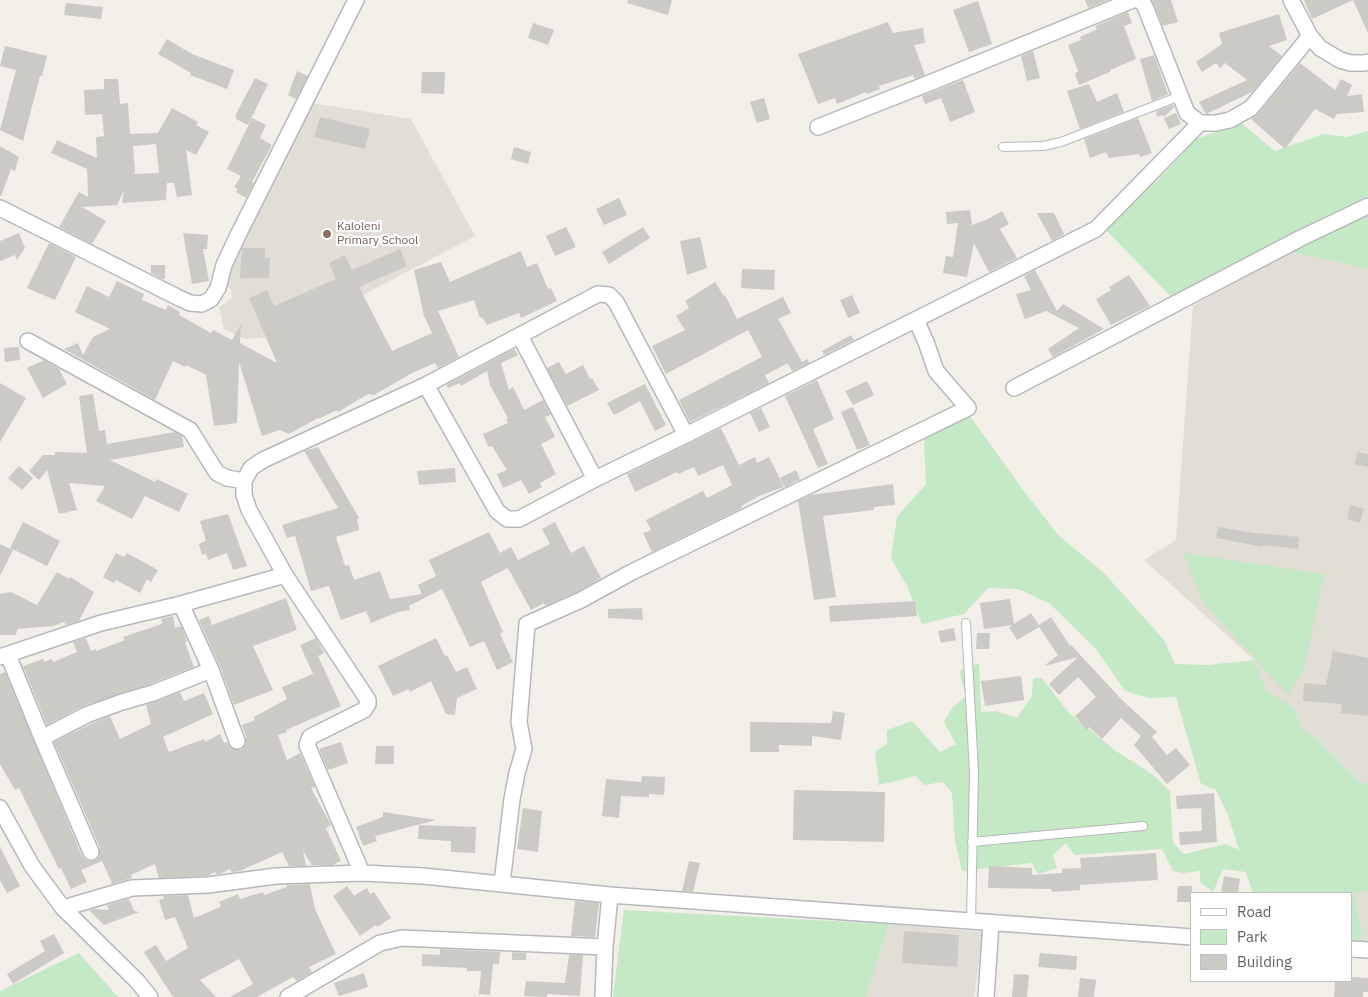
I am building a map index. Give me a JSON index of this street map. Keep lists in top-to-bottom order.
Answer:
{
  "places": ["Kaloleni Primary School"],
  "legend": ["Road", "Park", "Building"]
}
